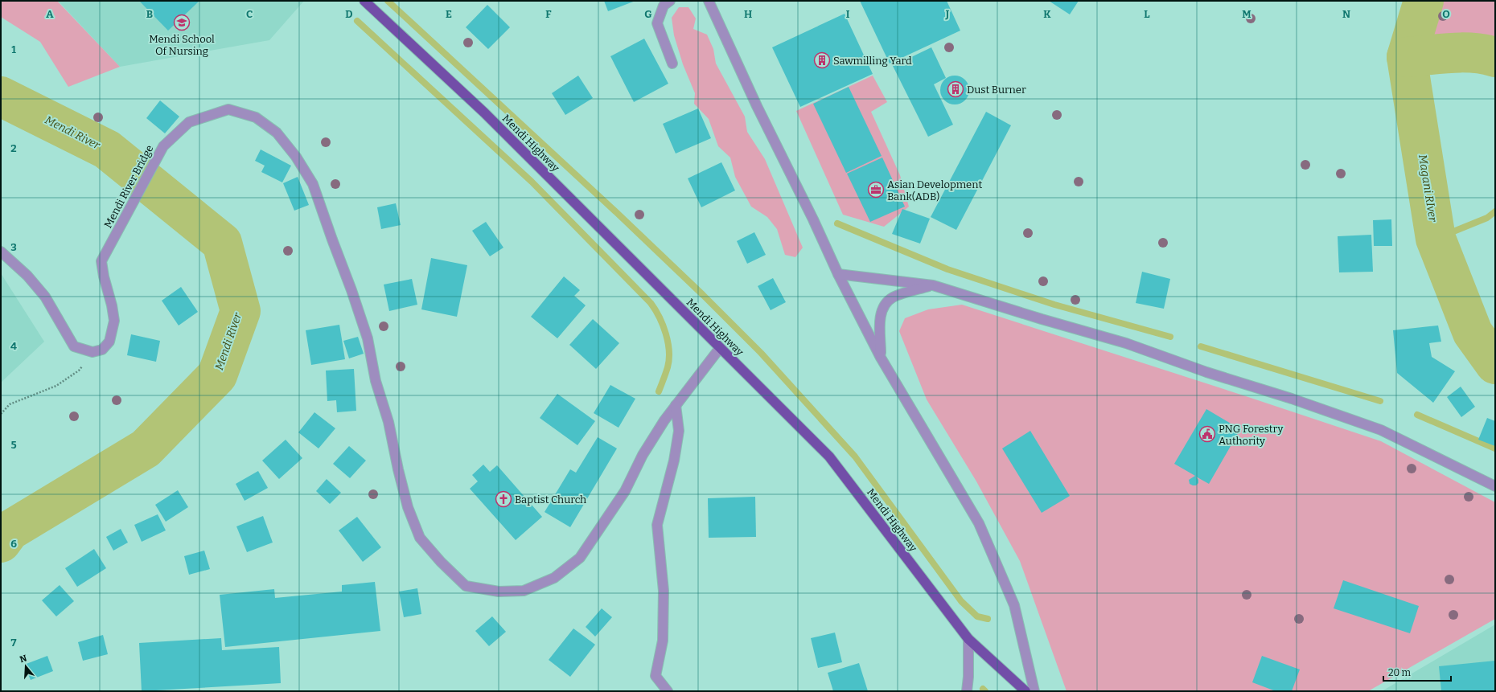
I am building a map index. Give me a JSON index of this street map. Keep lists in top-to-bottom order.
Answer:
{
  "streets": {
    "main road": ["Mendi Highway"],
    "street": ["Mendi River Bridge"]
  },
  "crossings": [
    ["Mendi Highway", "Mendi River Bridge"]
  ],
  "water": ["Mendi River", "Magani RIver"],
  "places": {
    "school or university": ["Mendi School Of Nursing"],
    "building": ["Sawmilling Yard", "Dust Burner"],
    "office": ["Asian Development Bank(ADB)"],
    "public building": ["PNG Forestry Authority"],
    "church": ["Baptist Church"]
  },
  "scale_bar": "20 m",
  "north": "top",
  "grid": {
    "columns": [
      "A",
      "B",
      "C",
      "D",
      "E",
      "F",
      "G",
      "H",
      "I",
      "J",
      "K",
      "L",
      "M",
      "N",
      "O"
    ],
    "rows": [
      "1",
      "2",
      "3",
      "4",
      "5",
      "6",
      "7"
    ]
  }
}
